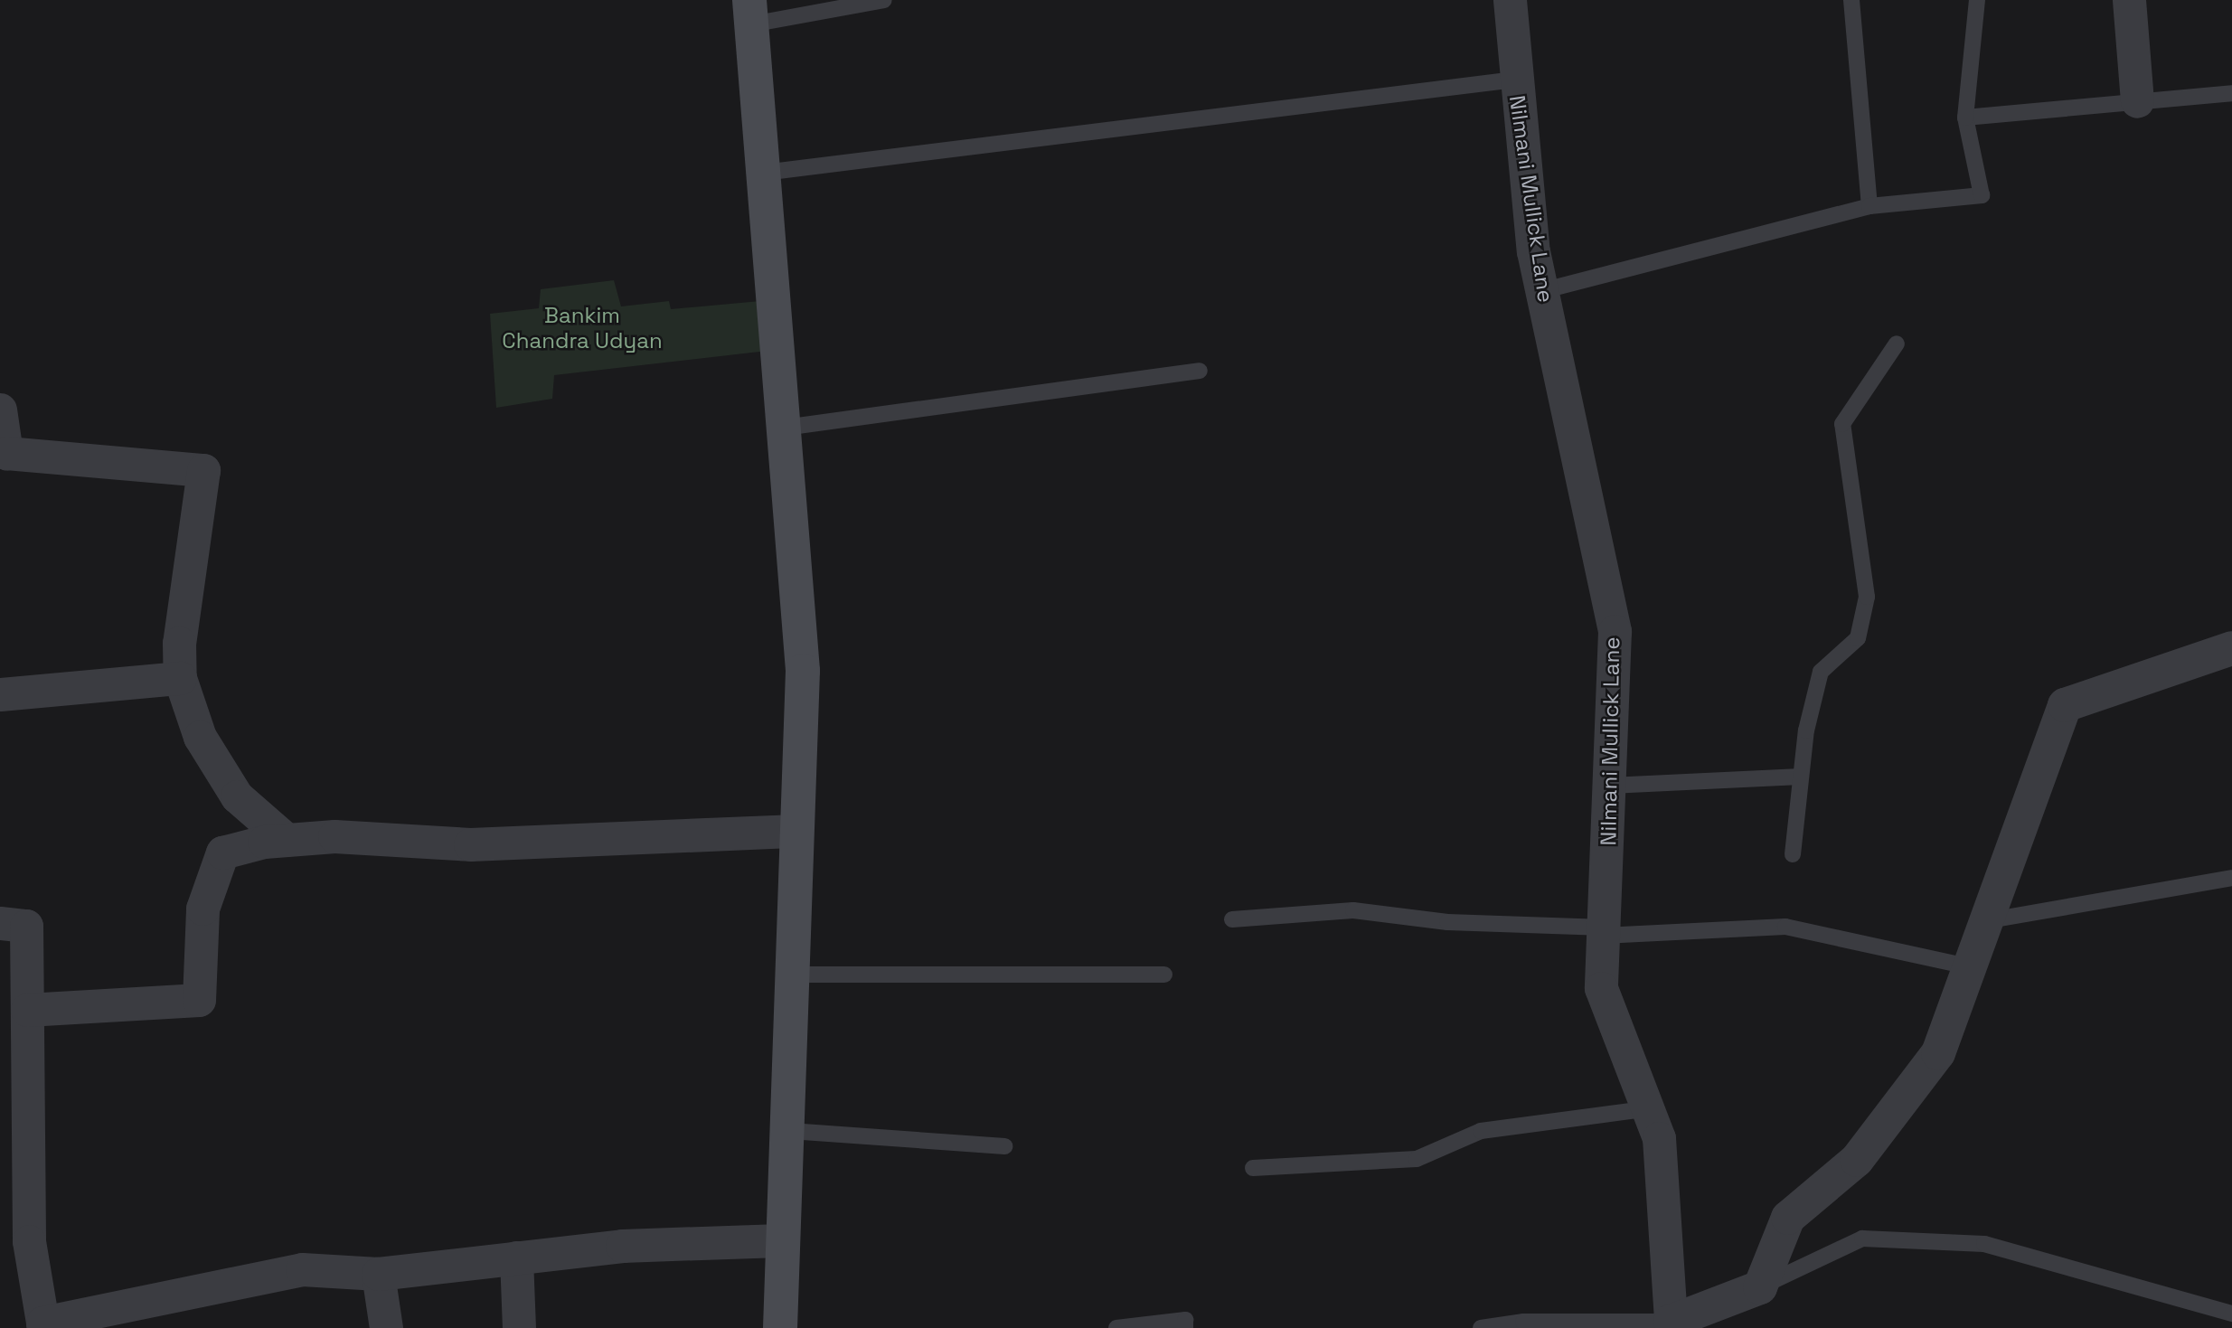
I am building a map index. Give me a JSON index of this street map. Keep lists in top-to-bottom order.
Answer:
{
  "streets": {
    "street": ["Nilmani Mullick Lane"]
  },
  "parks": ["Bankim Chandra Udyan"]
}
